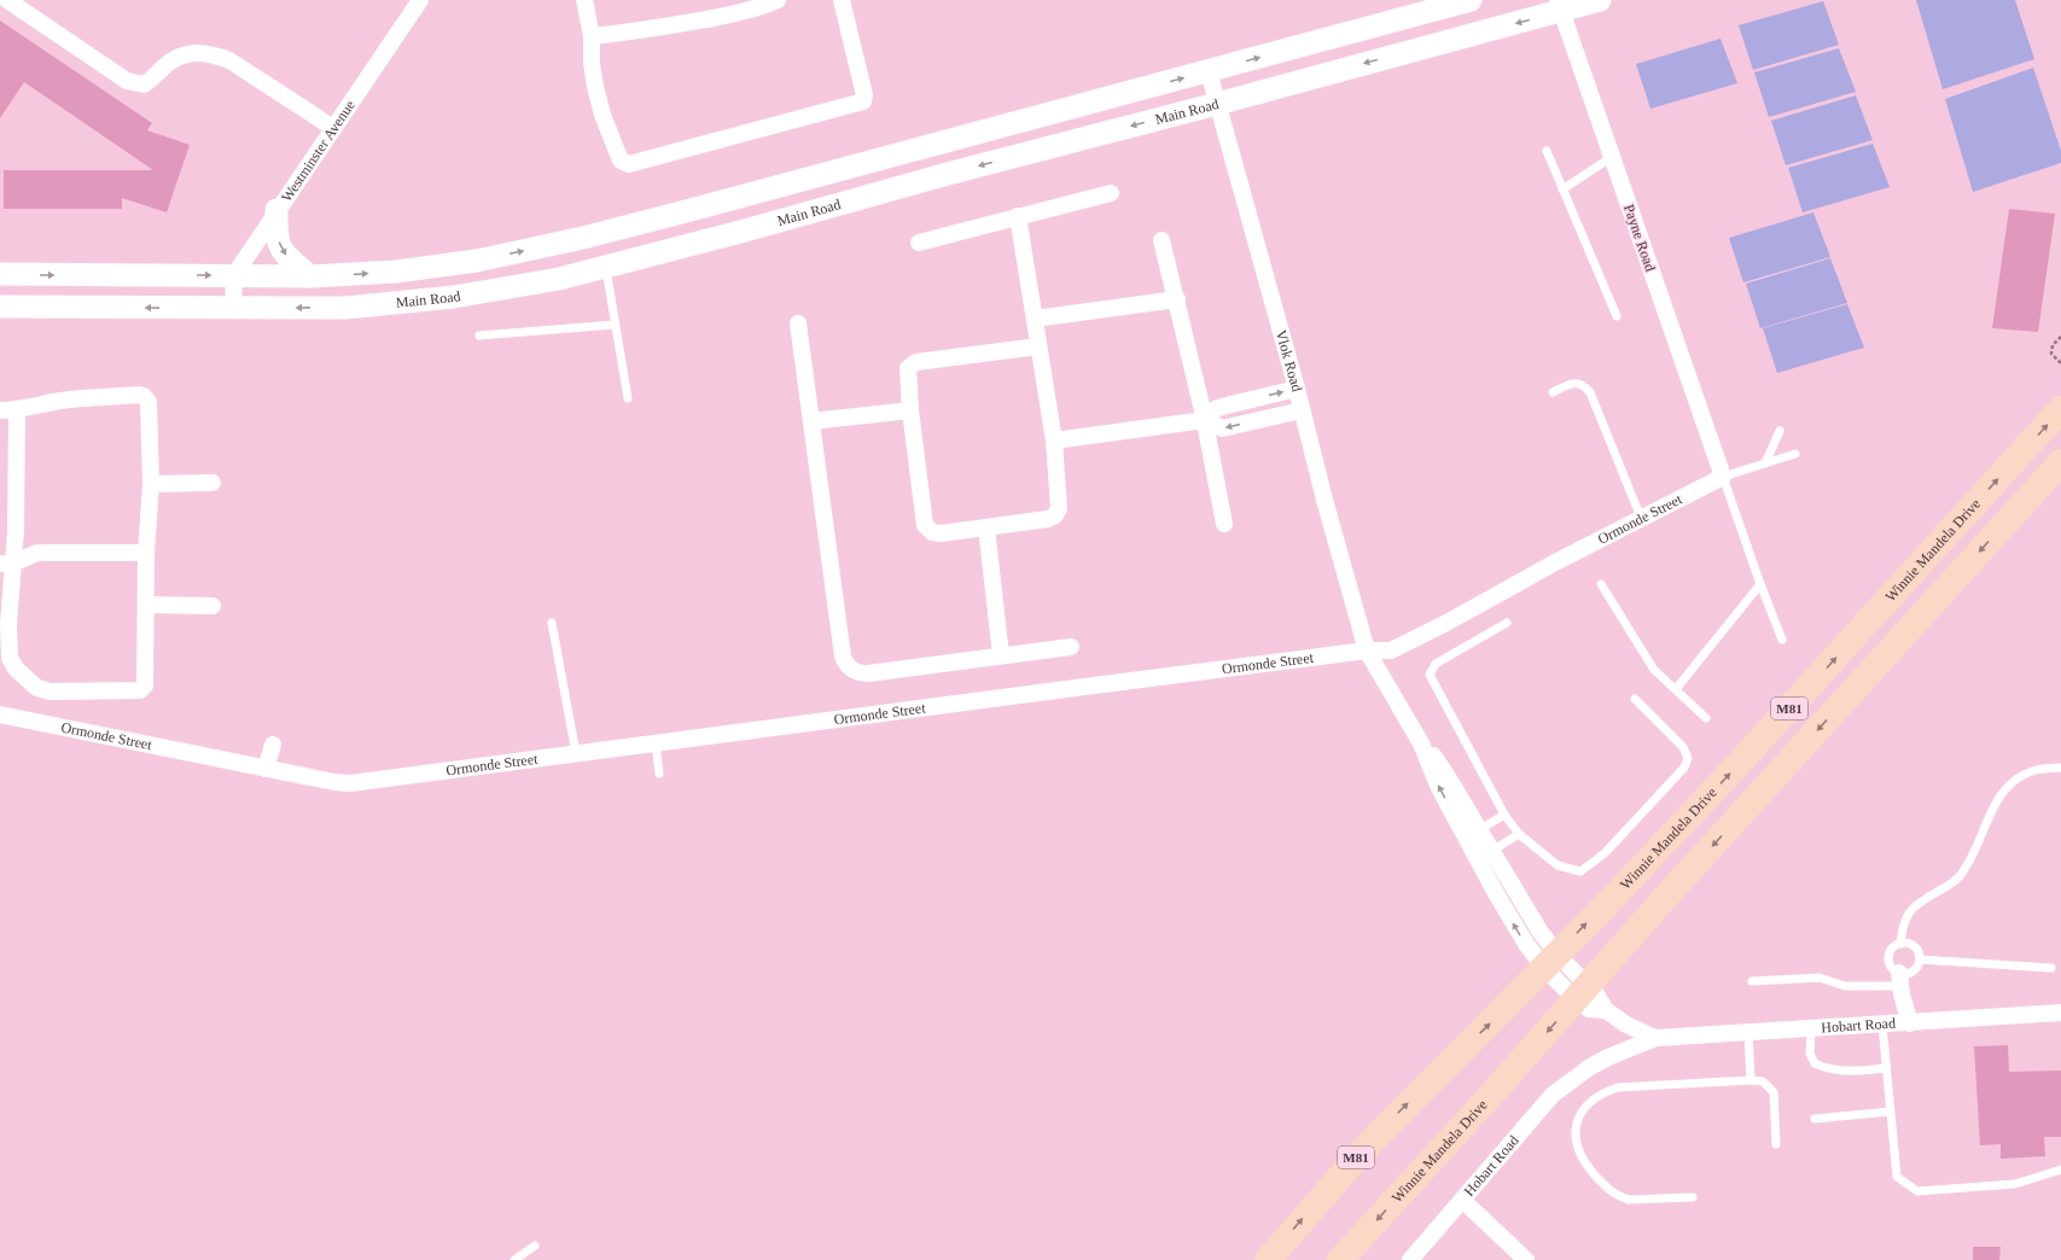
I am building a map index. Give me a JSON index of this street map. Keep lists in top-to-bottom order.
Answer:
{
  "streets": {
    "main road": ["Main Road", "Winnie Mandela Drive", "M81"],
    "street": [
      "Westminster Avenue",
      "Payne Road",
      "Vlok Road",
      "Ormonde Street",
      "Hobart Road"
    ]
  },
  "crossings": [
    ["Main Road", "Payne Road"],
    ["Main Road", "Vlok Road"],
    ["Payne Road", "Ormonde Street"],
    ["Vlok Road", "Ormonde Street"],
    ["Winnie Mandela Drive", "Hobart Road"]
  ]
}
